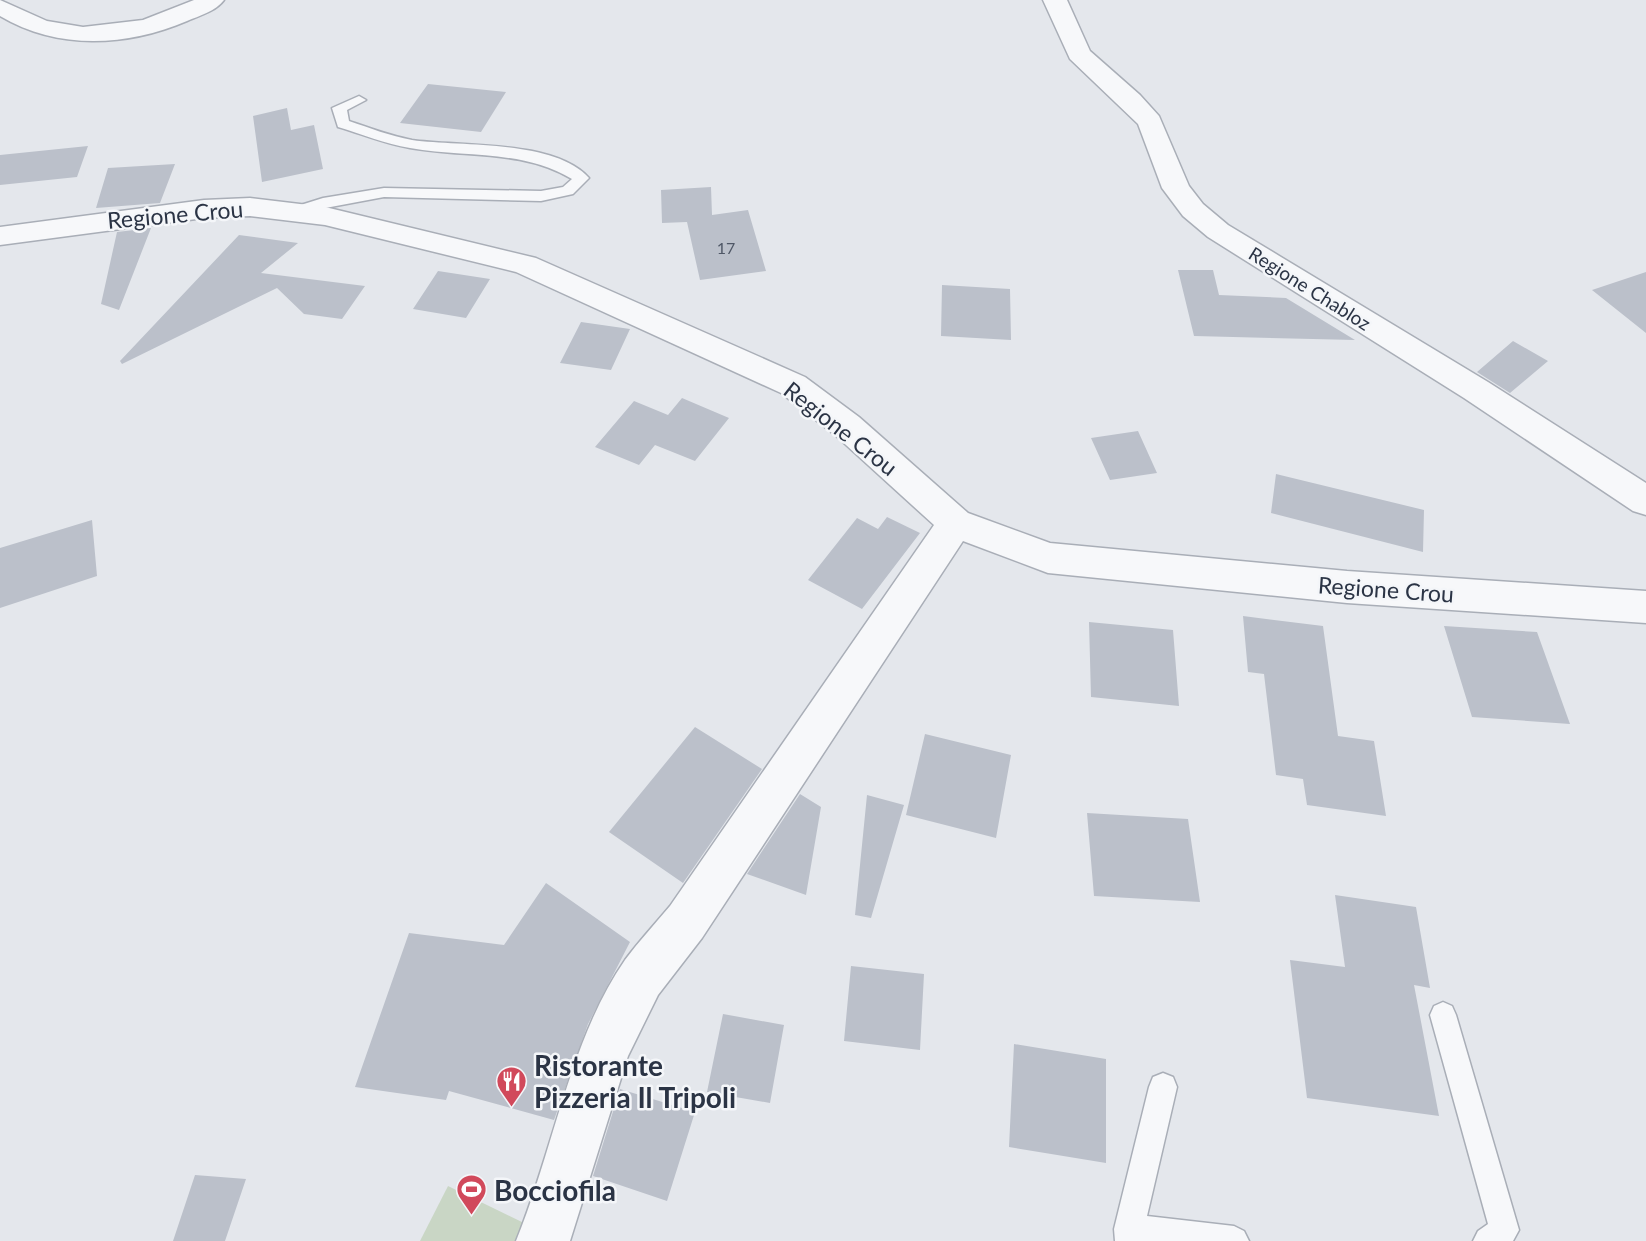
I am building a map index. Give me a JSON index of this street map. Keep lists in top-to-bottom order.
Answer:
{
  "streets": {
    "street": ["Regione Crou", "Regione Chabloz"]
  },
  "places": {
    "restaurant": ["Ristorante Pizzeria Il Tripoli"],
    "sports": ["Bocciofila"]
  },
  "house_numbers": ["17"]
}
